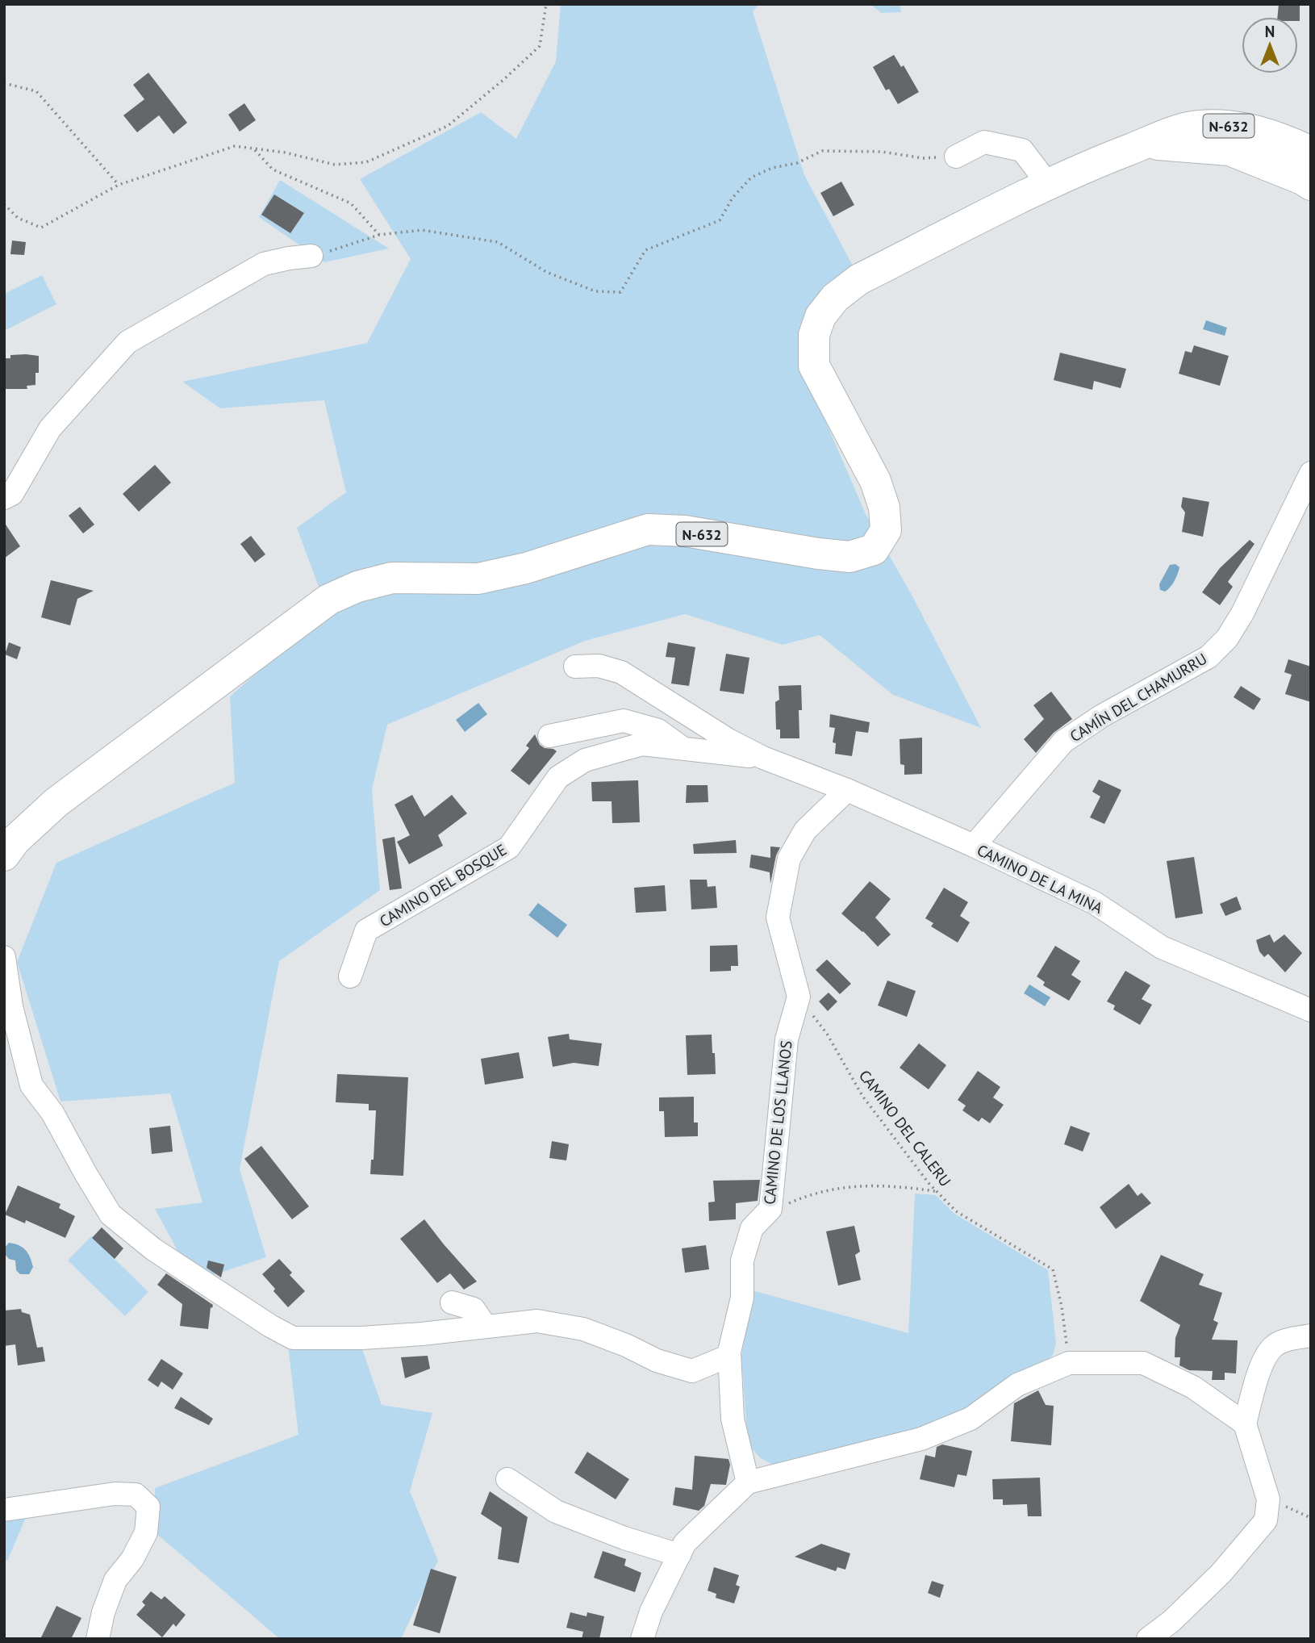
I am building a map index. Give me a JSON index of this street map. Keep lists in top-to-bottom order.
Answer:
{
  "streets": {
    "highway": ["N-632"],
    "street": [
      "CAMÍN DEL CHAMURRU",
      "CAMINO DE LA MINA",
      "CAMINO DEL BOSQUE",
      "CAMINO DE LOS LLANOS"
    ],
    "path": ["CAMINO DEL CALERU"]
  },
  "crossings": [
    ["CAMÍN DEL CHAMURRU", "CAMINO DE LA MINA"],
    ["CAMINO DE LA MINA", "CAMINO DEL BOSQUE"],
    ["CAMINO DE LOS LLANOS", "CAMINO DEL CALERU"]
  ],
  "north": "top"
}
